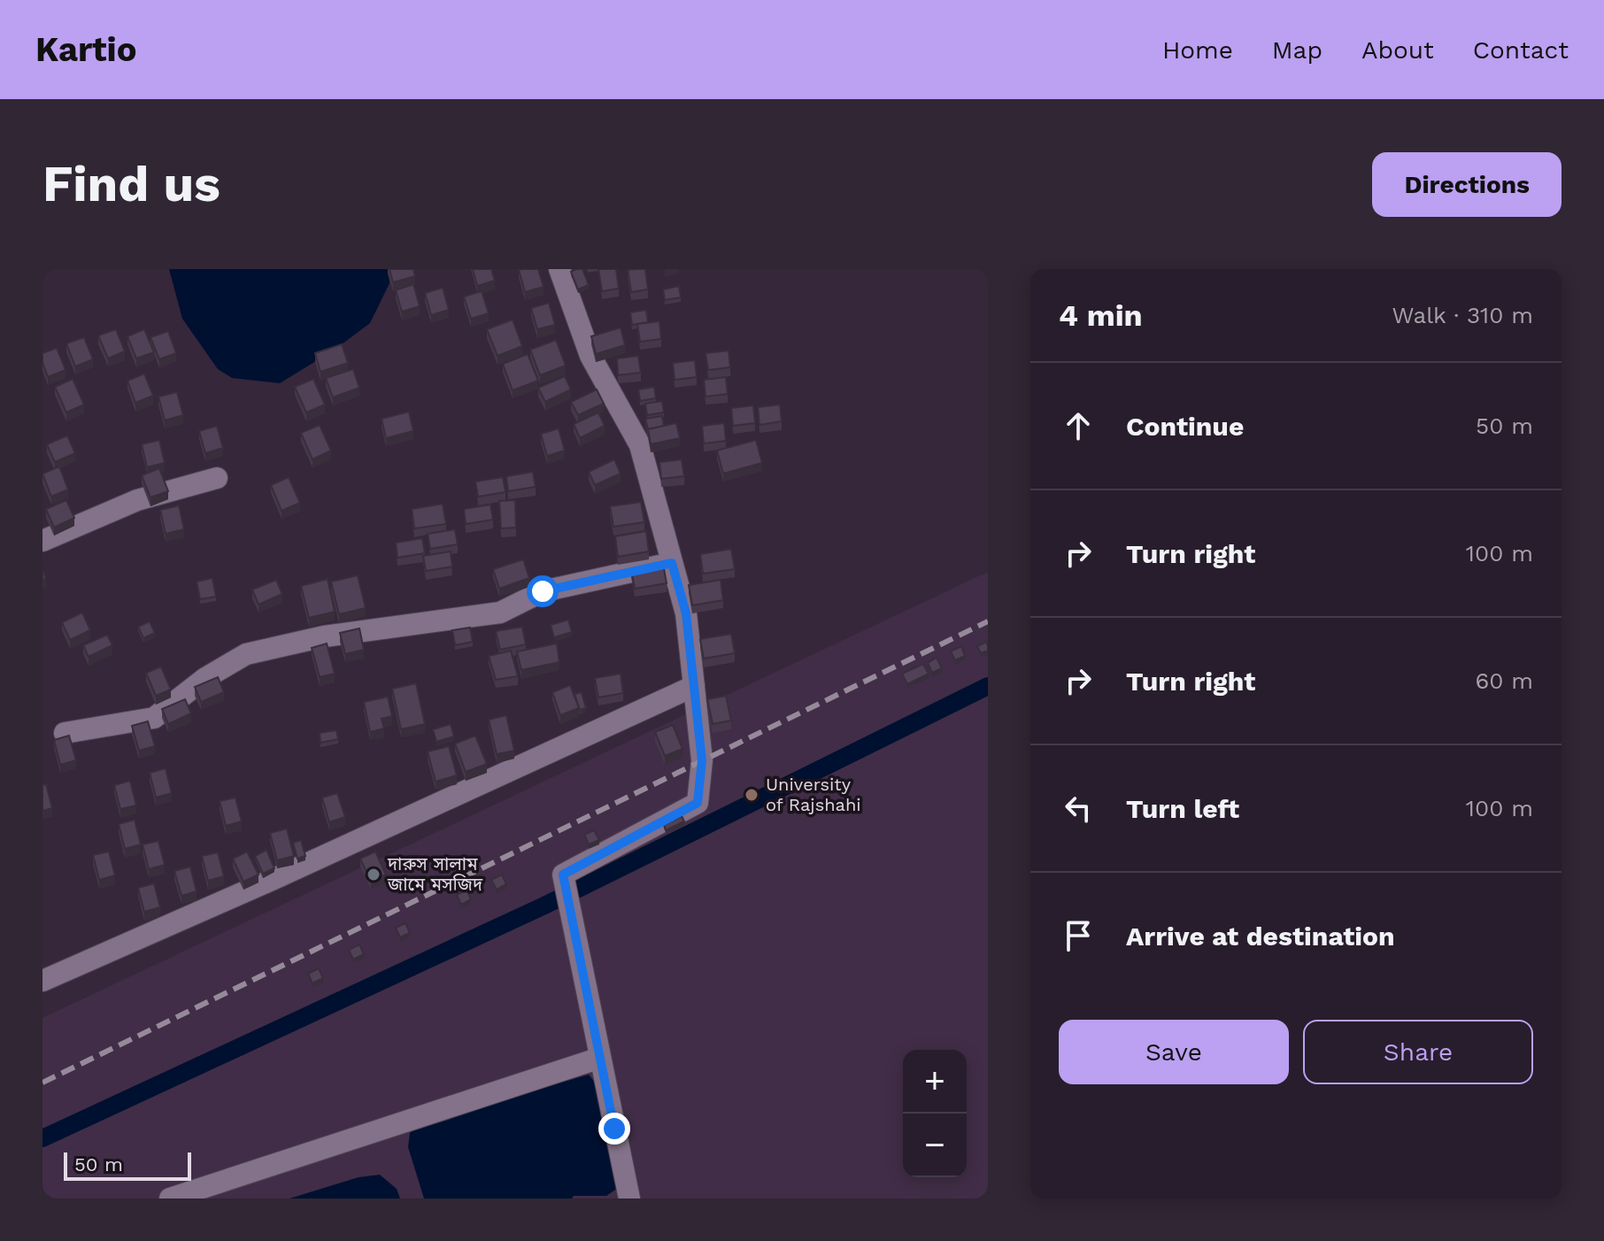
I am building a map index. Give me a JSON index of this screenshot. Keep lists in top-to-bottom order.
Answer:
{
  "places": ["University of Rajshahi", "দারুস সালাম জামে মসজিদ"],
  "scale_bar": "50 m",
  "page": {
    "header": "Kartio",
    "nav": [
      "Home",
      "Map",
      "About",
      "Contact"
    ],
    "buttons": [
      "Directions",
      ["Save", "Share"]
    ],
    "title": "Find us",
    "heading": ["4 min", "Walk · 310 m"],
    "list": [
      ["Continue", "50 m"],
      ["Turn right", "100 m"],
      ["Turn right", "60 m"],
      ["Turn left", "100 m"],
      "Arrive at destination"
    ],
    "map_buttons": ["+", "−"],
    "scale": "50 m"
  }
}
